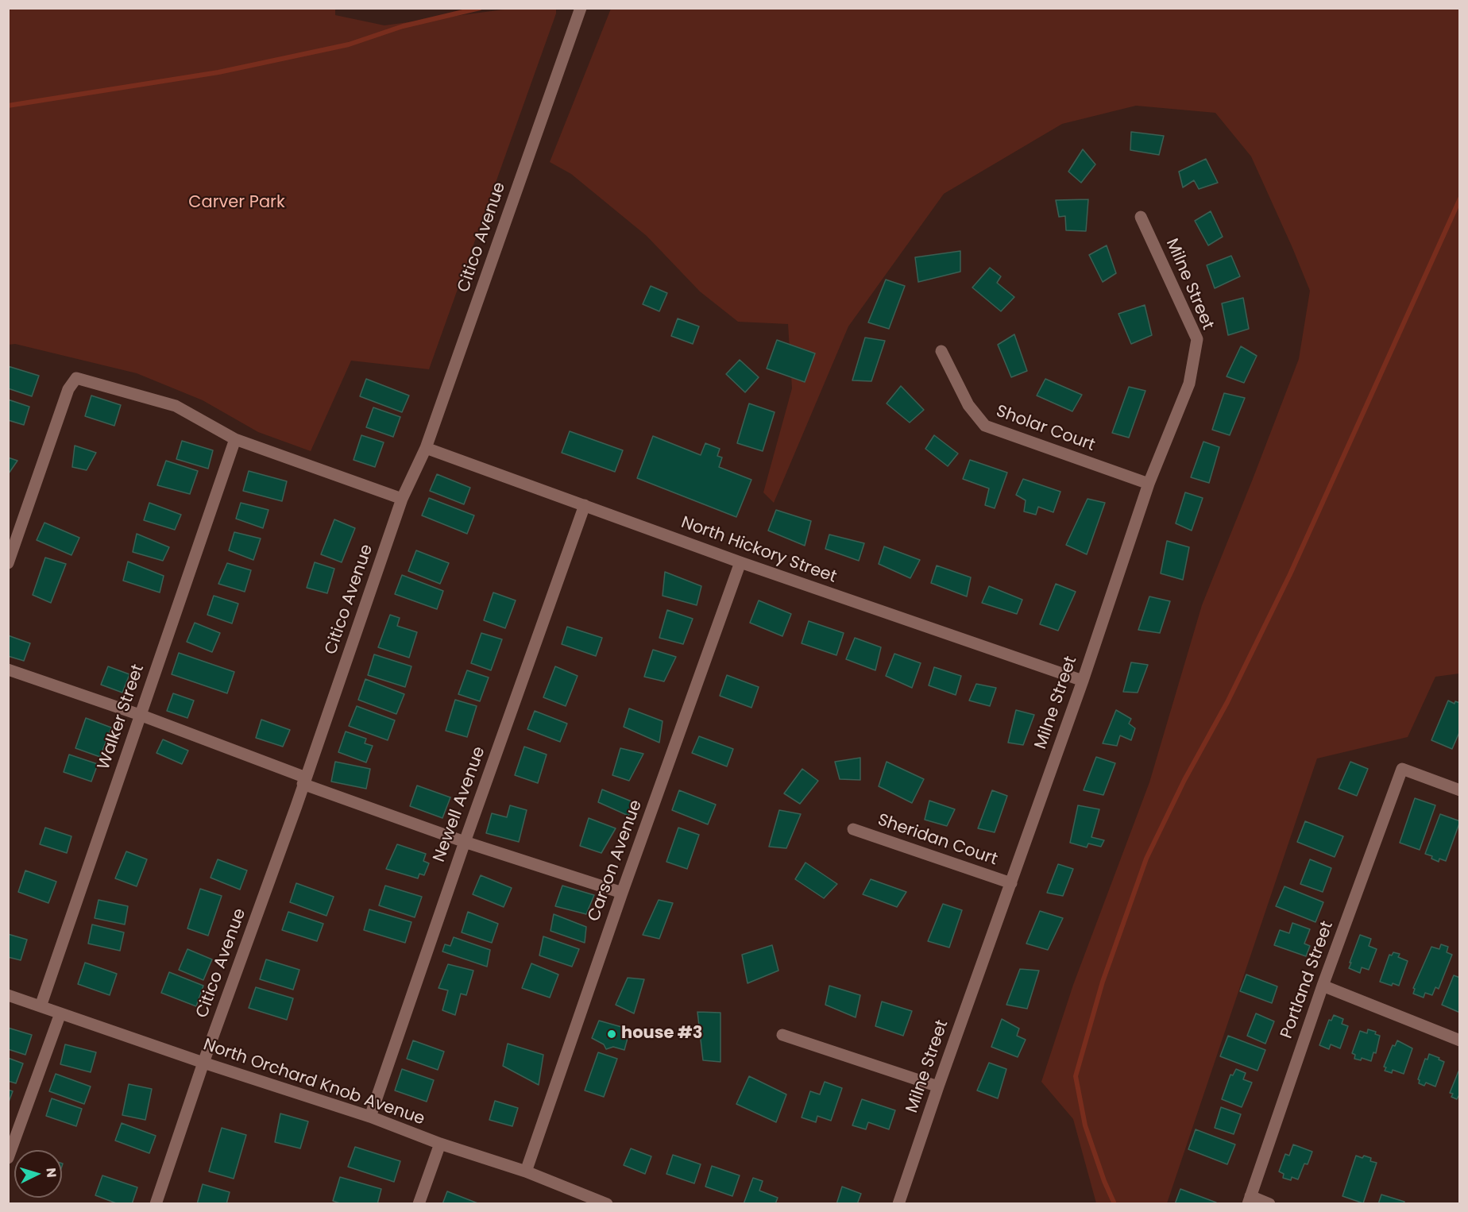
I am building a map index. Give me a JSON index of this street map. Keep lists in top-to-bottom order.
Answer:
{
  "streets": {
    "street": [
      "Citico Avenue",
      "Milne Street",
      "Sholar Court",
      "North Hickory Street",
      "Walker Street",
      "Newell Avenue",
      "Sheridan Court",
      "Carson Avenue",
      "Portland Street",
      "North Orchard Knob Avenue"
    ]
  },
  "crossings": [
    ["Citico Avenue", "North Hickory Street"],
    ["Citico Avenue", "North Orchard Knob Avenue"],
    ["Milne Street", "Sholar Court"],
    ["Milne Street", "North Hickory Street"],
    ["Milne Street", "Sheridan Court"],
    ["North Hickory Street", "Newell Avenue"],
    ["North Hickory Street", "Carson Avenue"],
    ["Walker Street", "North Orchard Knob Avenue"],
    ["Newell Avenue", "North Orchard Knob Avenue"],
    ["Carson Avenue", "North Orchard Knob Avenue"]
  ],
  "parks": ["Carver Park"],
  "places": ["house #3"],
  "north": "right"
}
